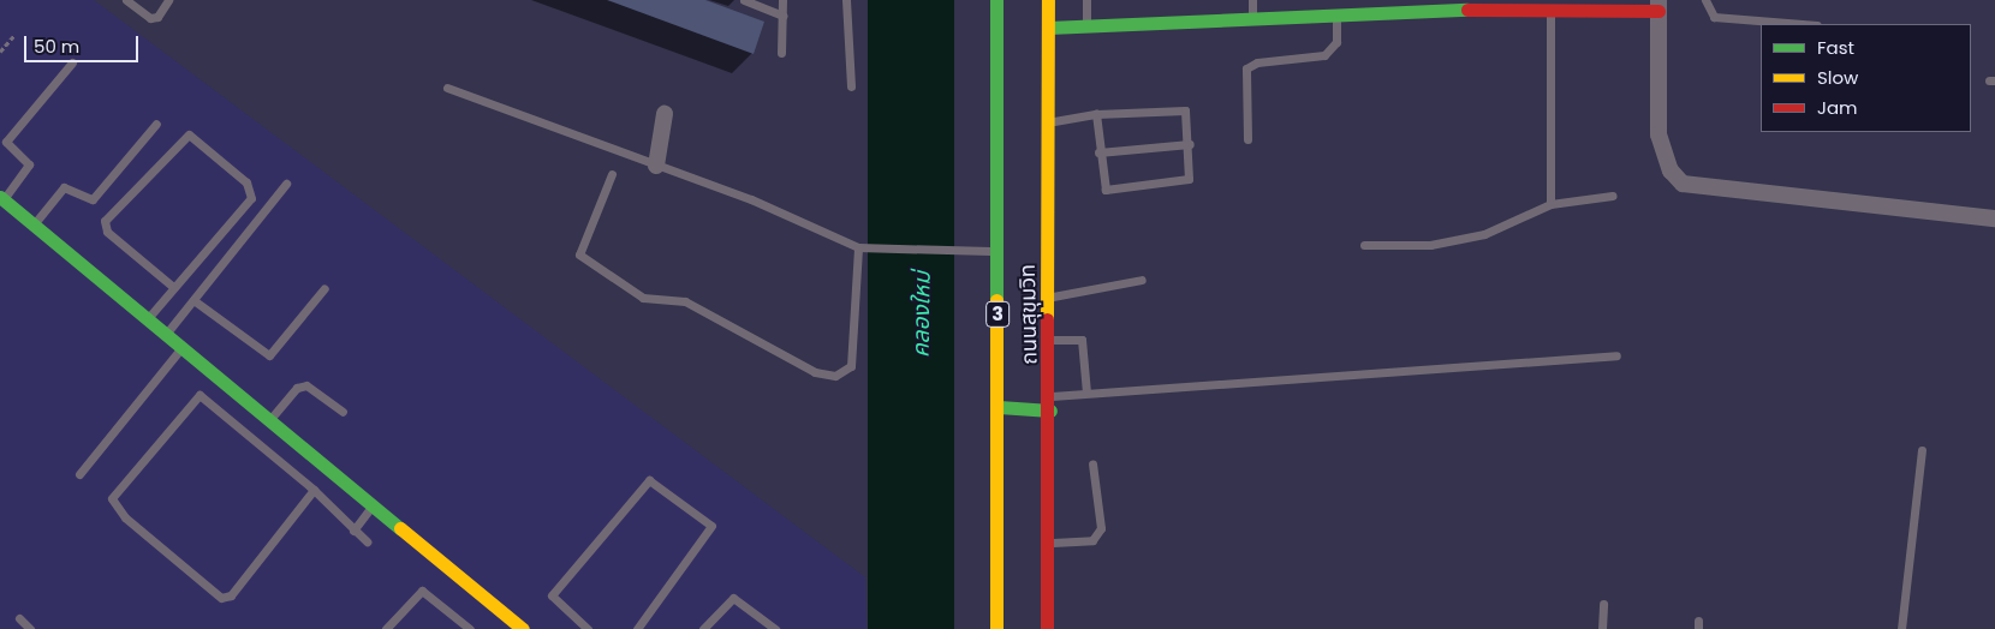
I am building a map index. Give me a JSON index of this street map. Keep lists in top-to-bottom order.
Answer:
{
  "streets": {
    "main road": ["3", "ถนนสุขุมวิท"]
  },
  "water": ["คลองใหม่"],
  "legend": ["Fast", "Slow", "Jam"],
  "scale_bar": "50 m"
}
